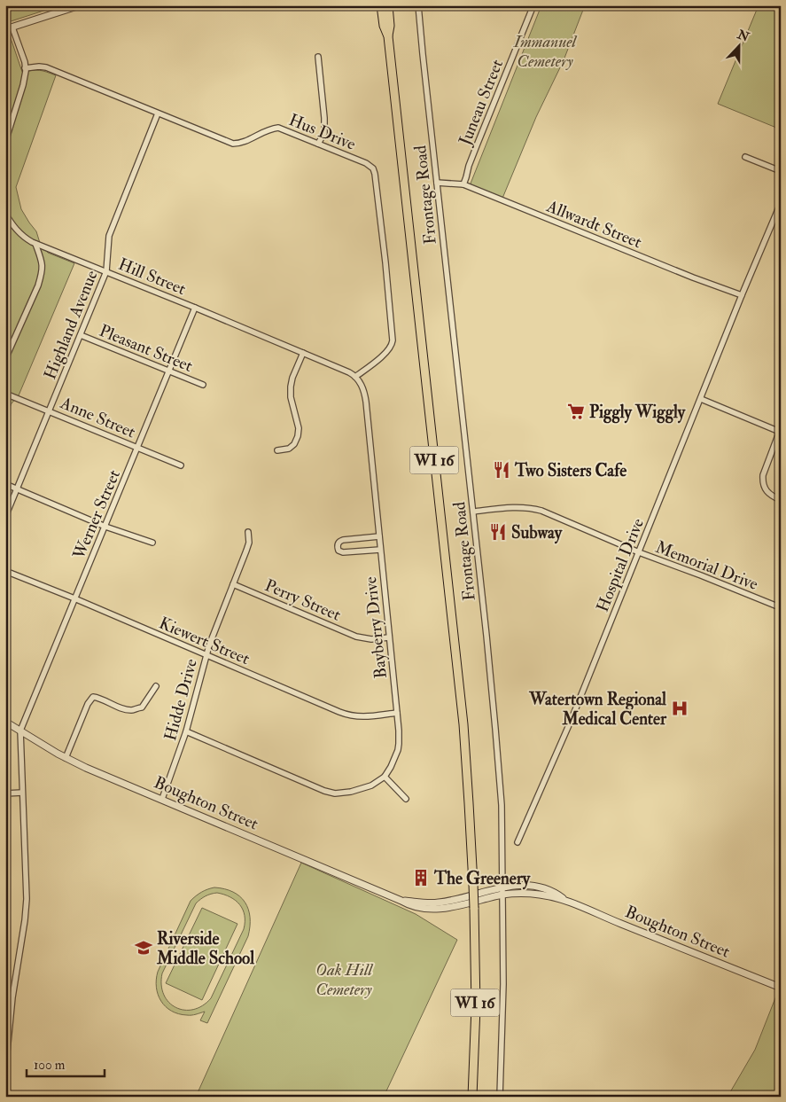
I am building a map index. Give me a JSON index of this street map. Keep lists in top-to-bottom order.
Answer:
{
  "streets": {
    "highway": ["WI 16"],
    "street": [
      "Juneau Street",
      "Hus Drive",
      "Frontage Road",
      "Allwardt Street",
      "Hill Street",
      "Highland Avenue",
      "Pleasant Street",
      "Anne Street",
      "Werner Street",
      "Hospital Drive",
      "Memorial Drive",
      "Perry Street",
      "Bayberry Drive",
      "Kiewert Street",
      "Hidde Drive",
      "Boughton Street"
    ]
  },
  "crossings": [
    ["Juneau Street", "Allwardt Street"],
    ["Hus Drive", "Highland Avenue"],
    ["Hus Drive", "Bayberry Drive"],
    ["Frontage Road", "Allwardt Street"],
    ["Frontage Road", "Memorial Drive"],
    ["Frontage Road", "Boughton Street"],
    ["Allwardt Street", "Hospital Drive"],
    ["Hill Street", "Highland Avenue"],
    ["Hill Street", "Werner Street"],
    ["Highland Avenue", "Pleasant Street"],
    ["Highland Avenue", "Anne Street"],
    ["Pleasant Street", "Werner Street"],
    ["Anne Street", "Werner Street"],
    ["Werner Street", "Kiewert Street"],
    ["Werner Street", "Boughton Street"],
    ["Hospital Drive", "Memorial Drive"],
    ["Perry Street", "Bayberry Drive"],
    ["Perry Street", "Hidde Drive"],
    ["Bayberry Drive", "Kiewert Street"],
    ["Kiewert Street", "Hidde Drive"],
    ["Hidde Drive", "Boughton Street"]
  ],
  "parks": ["Immanuel Cemetery", "Oak Hill Cemetery"],
  "places": {
    "supermarket": ["Piggly Wiggly"],
    "restaurant": ["Two Sisters Cafe", "Subway"],
    "hospital": ["Watertown Regional Medical Center"],
    "building": ["The Greenery"],
    "school or university": ["Riverside Middle School"]
  },
  "scale_bar": "100 m",
  "north": "top"
}
